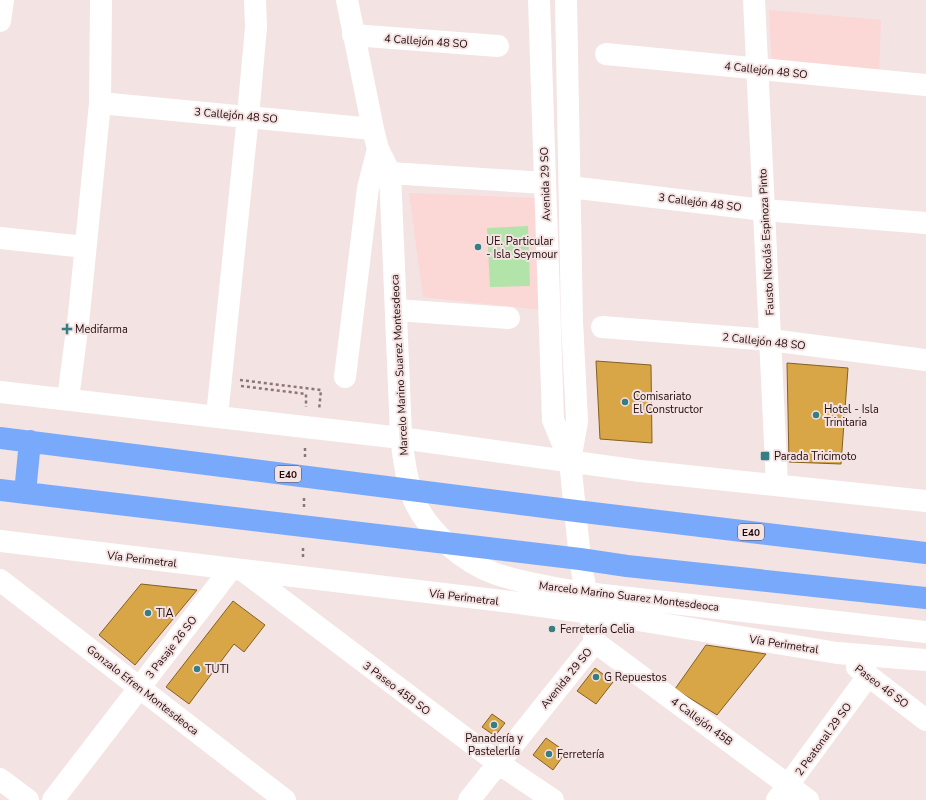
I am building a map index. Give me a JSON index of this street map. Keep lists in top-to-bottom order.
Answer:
{
  "streets": {
    "highway": ["E40"],
    "street": [
      "4 Callejón 48 SO",
      "3 Callejón 48 SO",
      "Avenida 29 SO",
      "Fausto Nicolás Espinoza Pinto",
      "2 Callejón 48 SO",
      "Marcelo Marino Suarez Montesdeoca",
      "Vía Perimetral",
      "3 Pasaje 26 SO",
      "Paseo 46 SO",
      "3 Paseo 45B SO",
      "Gonzalo Efren Montesdeoca",
      "4 Callejón 45B",
      "2 Peatonal 29 SO"
    ]
  },
  "crossings": [
    ["4 Callejón 48 SO", "Fausto Nicolás Espinoza Pinto"],
    ["4 Callejón 48 SO", "Marcelo Marino Suarez Montesdeoca"],
    ["3 Callejón 48 SO", "Avenida 29 SO"],
    ["3 Callejón 48 SO", "Fausto Nicolás Espinoza Pinto"],
    ["3 Callejón 48 SO", "Marcelo Marino Suarez Montesdeoca"],
    ["Avenida 29 SO", "E40"],
    ["Avenida 29 SO", "Vía Perimetral"],
    ["Avenida 29 SO", "3 Paseo 45B SO"],
    ["Avenida 29 SO", "4 Callejón 45B"],
    ["Fausto Nicolás Espinoza Pinto", "2 Callejón 48 SO"],
    ["Vía Perimetral", "3 Pasaje 26 SO"],
    ["Vía Perimetral", "Paseo 46 SO"],
    ["Vía Perimetral", "3 Paseo 45B SO"],
    ["3 Pasaje 26 SO", "3 Paseo 45B SO"],
    ["3 Pasaje 26 SO", "Gonzalo Efren Montesdeoca"],
    ["Paseo 46 SO", "2 Peatonal 29 SO"],
    ["4 Callejón 45B", "2 Peatonal 29 SO"]
  ],
  "places": {
    "other": [
      "UE. Particular - Isla Seymour",
      "Comisariato El Constructor",
      "Hotel - Isla Trinitaria",
      "TIA",
      "Ferretería Celia",
      "TUTI",
      "G Repuestos",
      "Panadería y Pastelerlía",
      "Ferretería"
    ],
    "health": ["Medifarma"],
    "transit": ["Parada Tricimoto"]
  }
}
